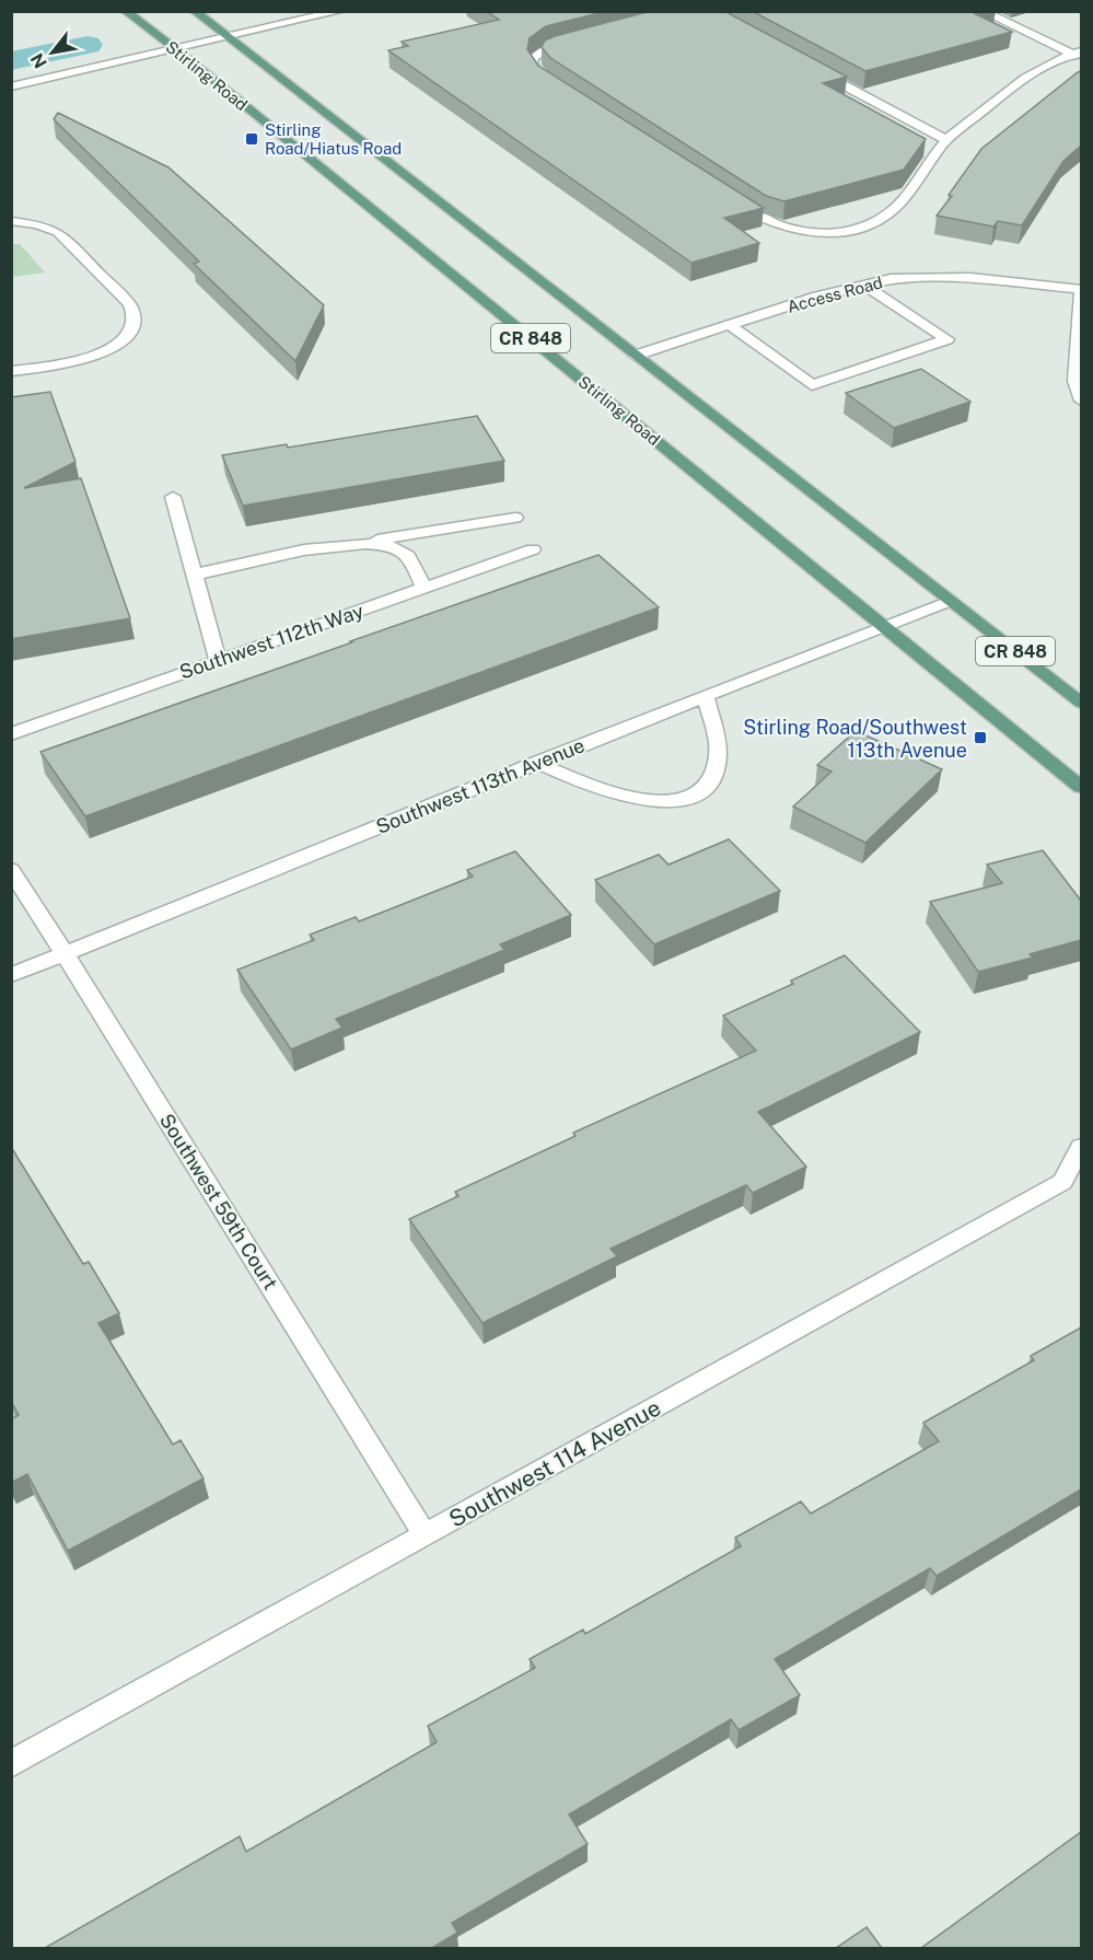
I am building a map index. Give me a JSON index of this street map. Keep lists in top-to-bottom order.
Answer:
{
  "streets": {
    "main road": ["Stirling Road", "CR 848"],
    "street": [
      "Access Road",
      "Southwest 112th Way",
      "Southwest 113th Avenue",
      "Southwest 59th Court",
      "Southwest 114 Avenue"
    ]
  },
  "crossings": [
    ["Stirling Road", "Southwest 113th Avenue"],
    ["Access Road", "CR 848"],
    ["CR 848", "Southwest 113th Avenue"],
    ["Southwest 113th Avenue", "Southwest 59th Court"],
    ["Southwest 59th Court", "Southwest 114 Avenue"]
  ],
  "places": {
    "transit": ["Stirling Road/Hiatus Road", "Stirling Road/Southwest 113th Avenue"]
  },
  "north": "bottom left"
}
